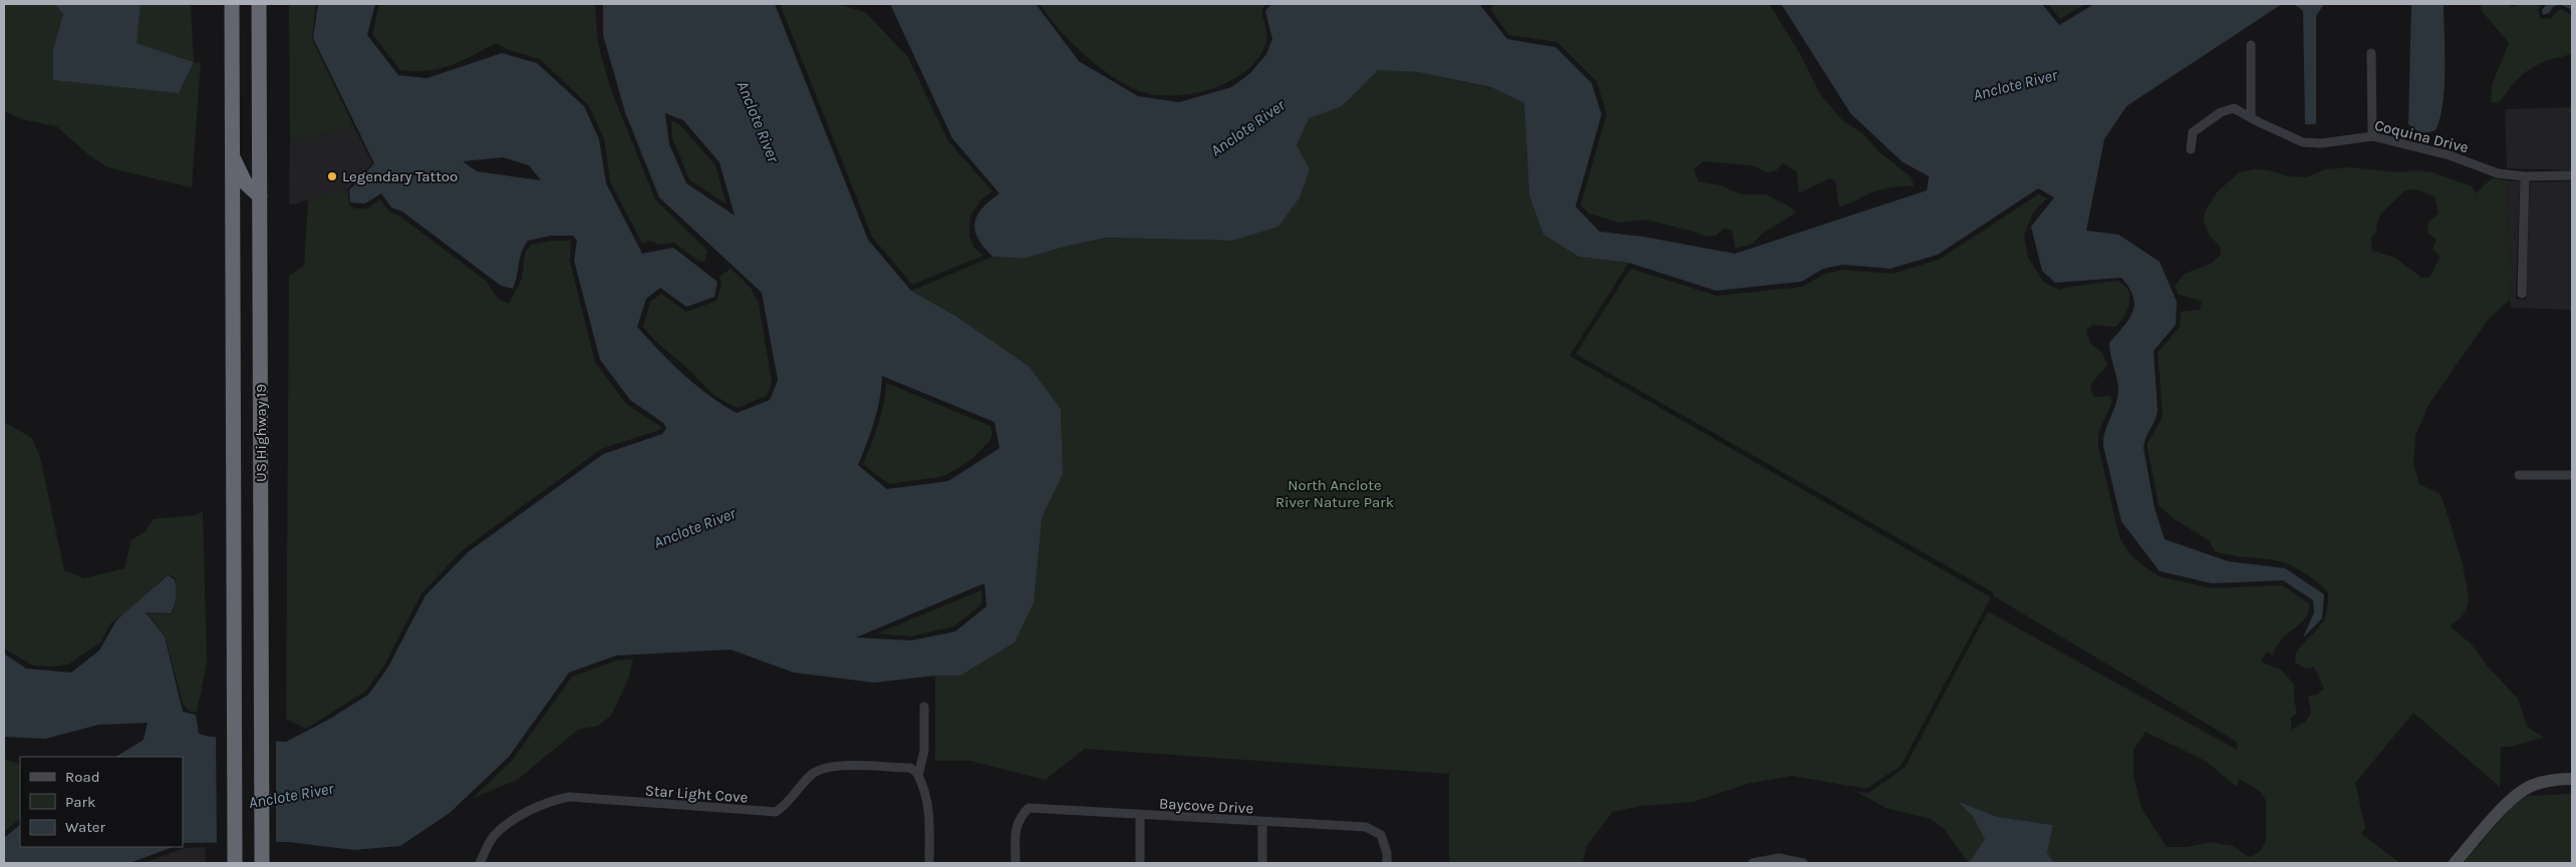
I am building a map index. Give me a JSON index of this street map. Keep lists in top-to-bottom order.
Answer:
{
  "streets": {
    "highway": ["US Highway 19"],
    "street": ["Coquina Drive", "Star Light Cove", "Baycove Drive"]
  },
  "water": ["Anclote River"],
  "parks": ["North Anclote River Nature Park"],
  "places": ["Legendary Tattoo"],
  "legend": ["Road", "Park", "Water"]
}
